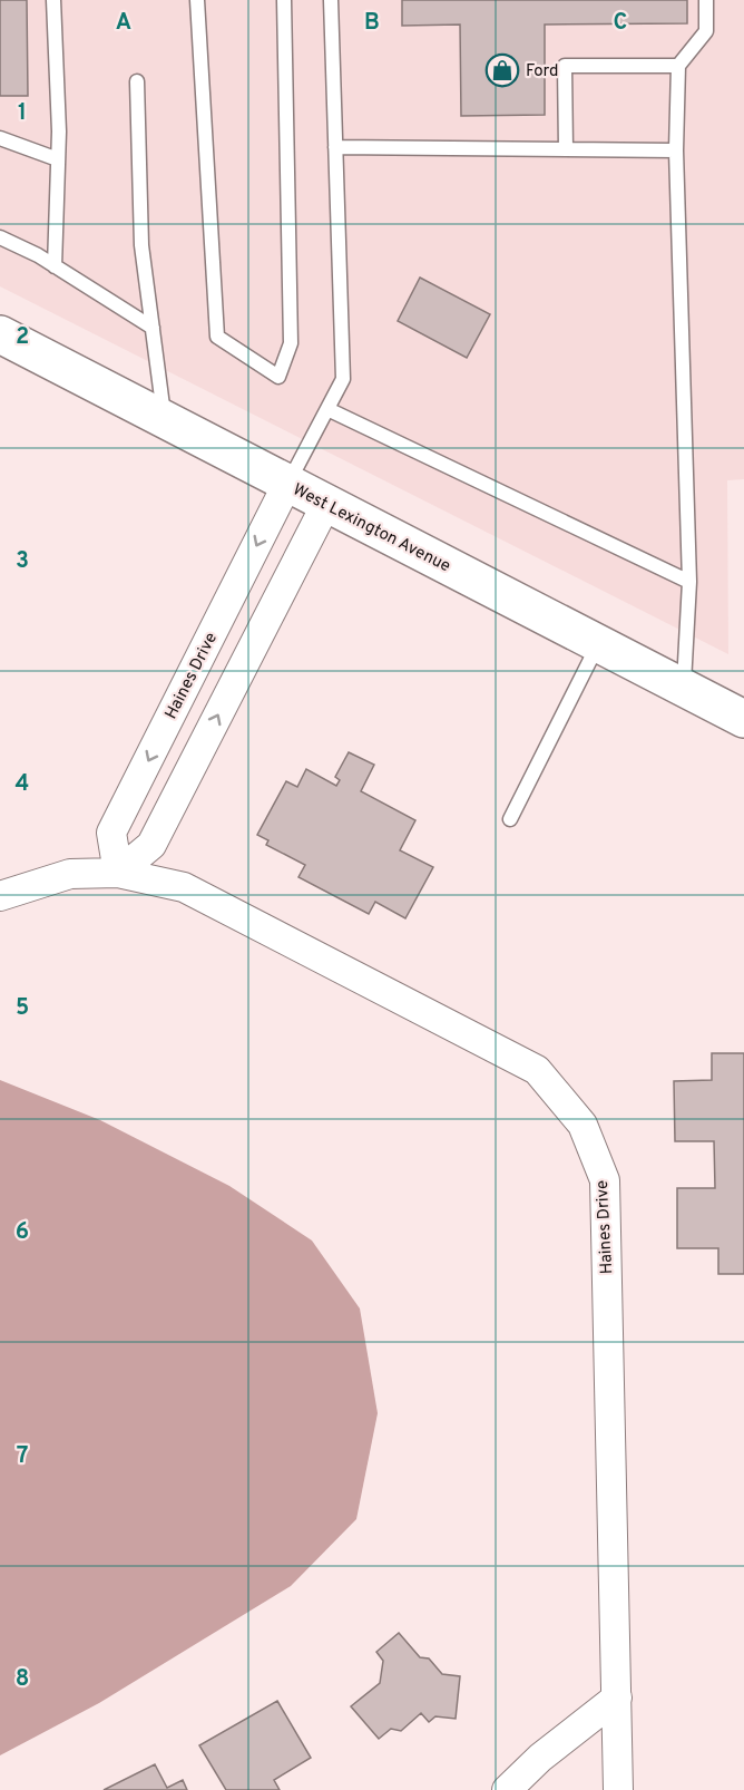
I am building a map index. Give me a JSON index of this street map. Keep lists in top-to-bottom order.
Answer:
{
  "streets": {
    "main road": ["West Lexington Avenue"],
    "street": ["Haines Drive"]
  },
  "crossings": [
    ["West Lexington Avenue", "Haines Drive"]
  ],
  "places": {
    "shop": ["Ford"]
  },
  "grid": {
    "columns": ["A", "B", "C"],
    "rows": [
      "1",
      "2",
      "3",
      "4",
      "5",
      "6",
      "7",
      "8"
    ]
  }
}
